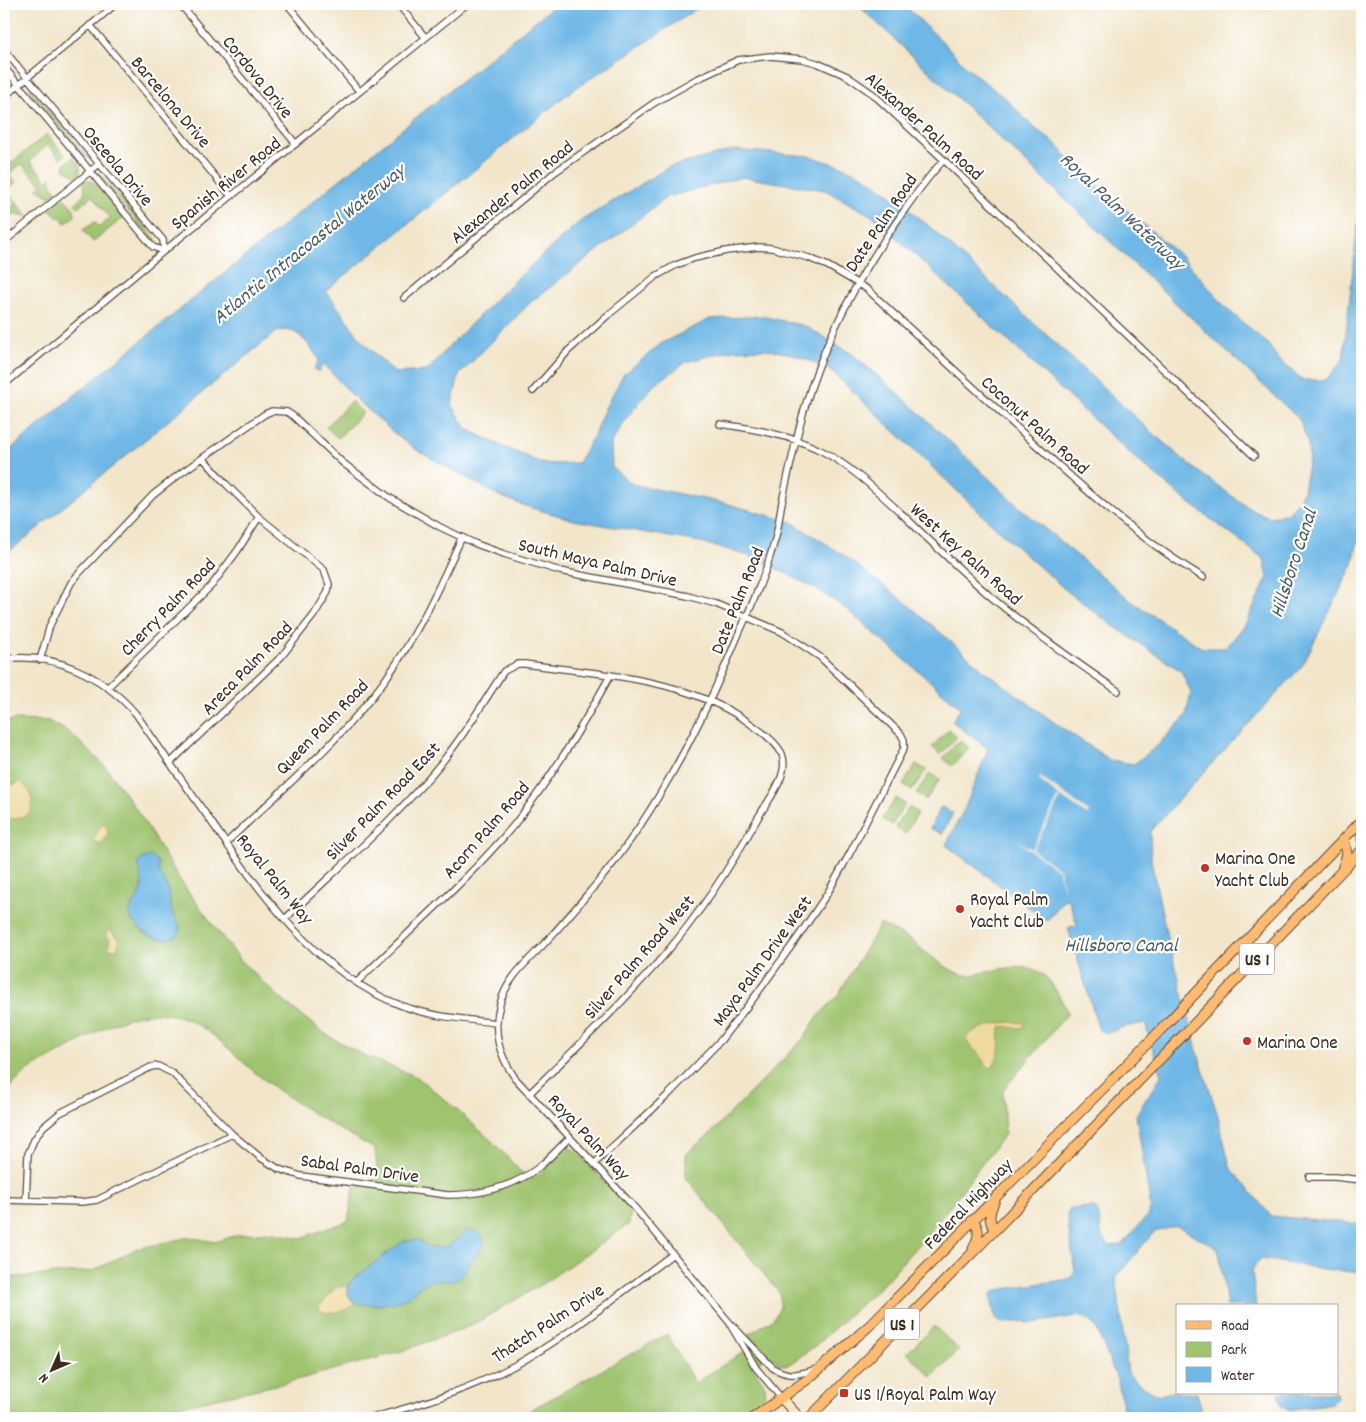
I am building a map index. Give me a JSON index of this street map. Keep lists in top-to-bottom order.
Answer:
{
  "streets": {
    "main road": ["Royal Palm Way", "US 1", "Federal Highway"],
    "street": [
      "Cordova Drive",
      "Barcelona Drive",
      "Alexander Palm Road",
      "Osceola Drive",
      "Spanish River Road",
      "Date Palm Road",
      "Coconut Palm Road",
      "West Key Palm Road",
      "South Maya Palm Drive",
      "Cherry Palm Road",
      "Areca Palm Road",
      "Queen Palm Road",
      "Silver Palm Road East",
      "Acorn Palm Road",
      "Silver Palm Road West",
      "Maya Palm Drive West",
      "Sabal Palm Drive",
      "Thatch Palm Drive"
    ]
  },
  "crossings": [
    ["Cordova Drive", "Spanish River Road"],
    ["Barcelona Drive", "Spanish River Road"],
    ["Alexander Palm Road", "Date Palm Road"],
    ["Osceola Drive", "Spanish River Road"],
    ["Date Palm Road", "Coconut Palm Road"],
    ["Date Palm Road", "West Key Palm Road"],
    ["Date Palm Road", "South Maya Palm Drive"],
    ["Date Palm Road", "Royal Palm Way"],
    ["Date Palm Road", "Silver Palm Road West"],
    ["South Maya Palm Drive", "Areca Palm Road"],
    ["South Maya Palm Drive", "Queen Palm Road"],
    ["South Maya Palm Drive", "Maya Palm Drive West"],
    ["Cherry Palm Road", "Areca Palm Road"],
    ["Cherry Palm Road", "Royal Palm Way"],
    ["Areca Palm Road", "Royal Palm Way"],
    ["Queen Palm Road", "Royal Palm Way"],
    ["Silver Palm Road East", "Acorn Palm Road"],
    ["Silver Palm Road East", "Royal Palm Way"],
    ["Acorn Palm Road", "Royal Palm Way"],
    ["Royal Palm Way", "Silver Palm Road West"],
    ["Royal Palm Way", "Maya Palm Drive West"],
    ["Royal Palm Way", "Sabal Palm Drive"],
    ["Royal Palm Way", "Federal Highway"],
    ["Royal Palm Way", "Thatch Palm Drive"],
    ["US 1", "Federal Highway"]
  ],
  "water": ["Royal Palm Waterway", "Atlantic Intracoastal Waterway", "Hillsboro Canal"],
  "places": {
    "other": ["Marina One Yacht Club", "Royal Palm Yacht Club", "Marina One"],
    "transit": ["US 1/Royal Palm Way"]
  },
  "legend": ["Road", "Park", "Water"],
  "north": "bottom left"
}
